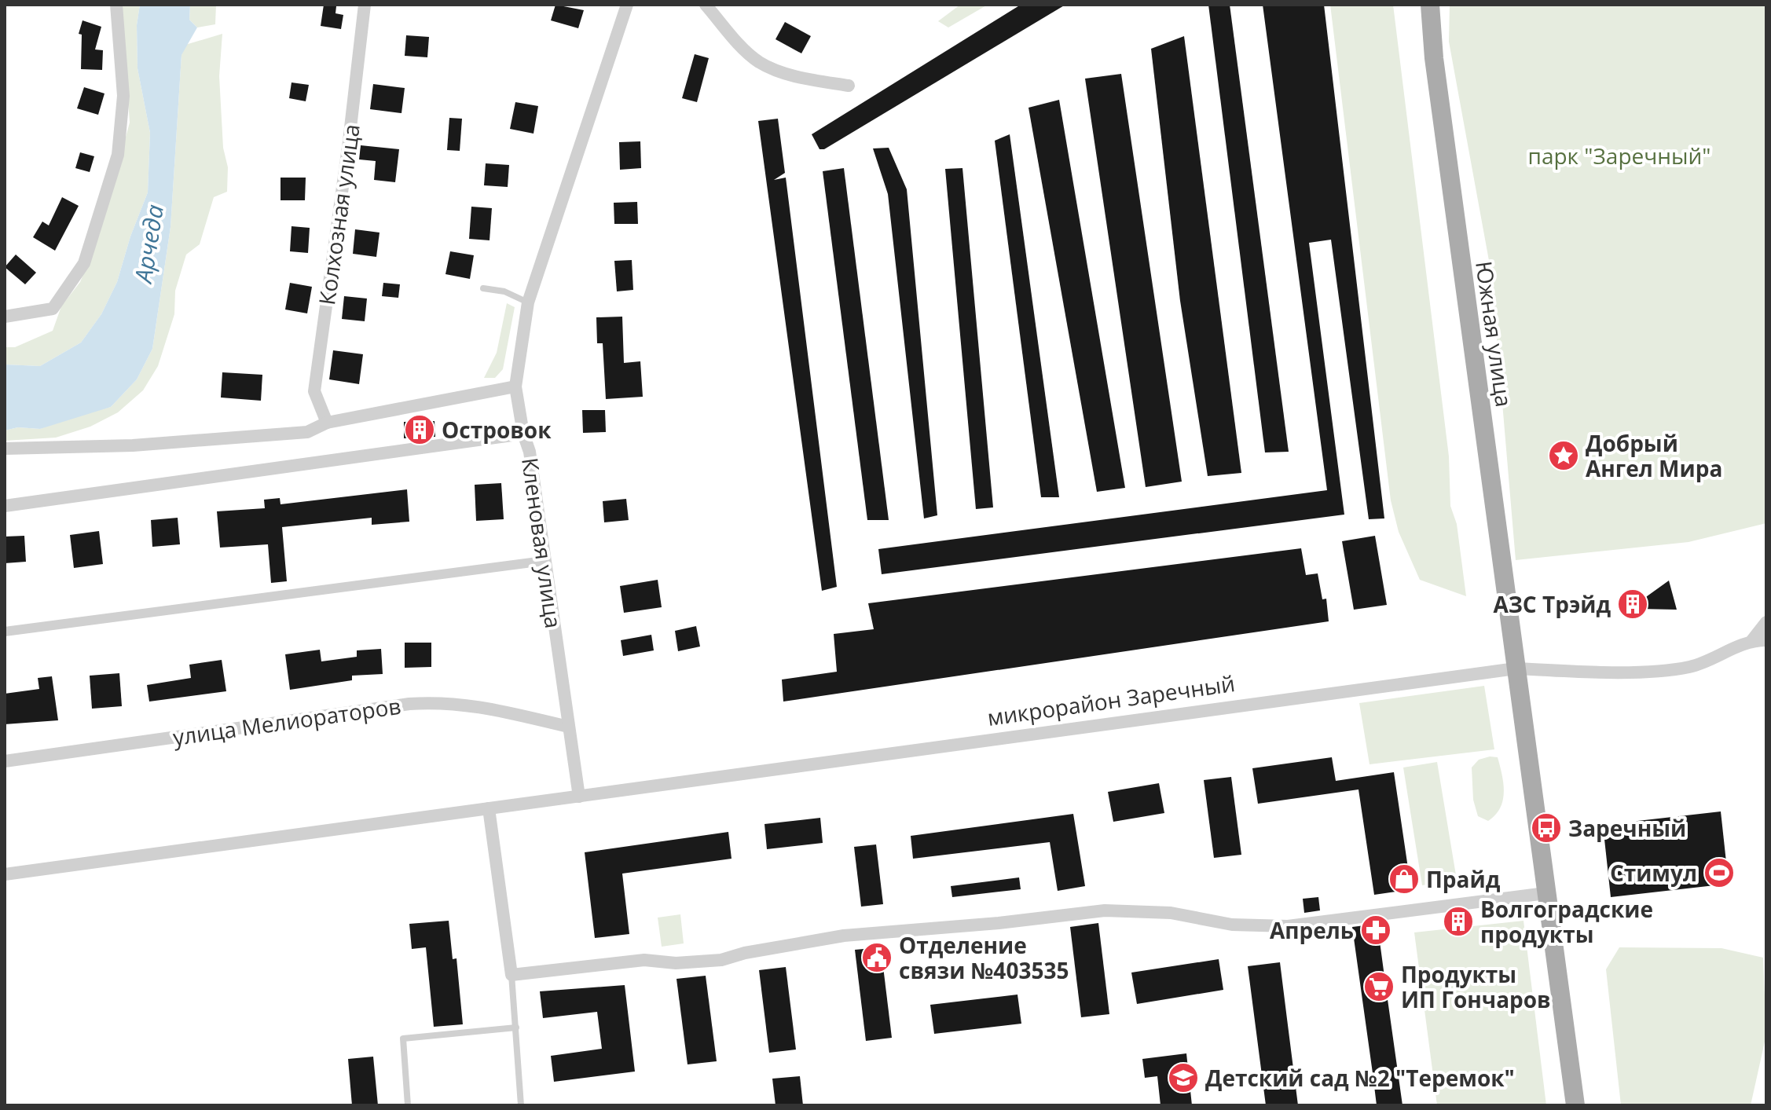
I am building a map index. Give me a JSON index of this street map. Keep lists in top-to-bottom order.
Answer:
{
  "streets": {
    "main road": ["Южная улица"],
    "street": [
      "Колхозная улица",
      "Кленовая улица",
      "микрорайон Заречный",
      "улица Мелиораторов"
    ]
  },
  "crossings": [
    ["Южная улица", "микрорайон Заречный"],
    ["Кленовая улица", "микрорайон Заречный"],
    ["Кленовая улица", "улица Мелиораторов"]
  ],
  "water": ["Арчеда"],
  "parks": ["парк \"Заречный\""],
  "places": {
    "building": ["Островок", "АЗС Трэйд", "Волгоградские продукты"],
    "place": ["Добрый Ангел Мира"],
    "bus stop": ["Заречный"],
    "sports": ["Стимул"],
    "shop": ["Прайд"],
    "pharmacy": ["Апрель"],
    "public building": ["Отделение связи №403535"],
    "supermarket": ["Продукты ИП Гончаров"],
    "school or university": ["Детский сад №2 \"Теремок\""]
  }
}
